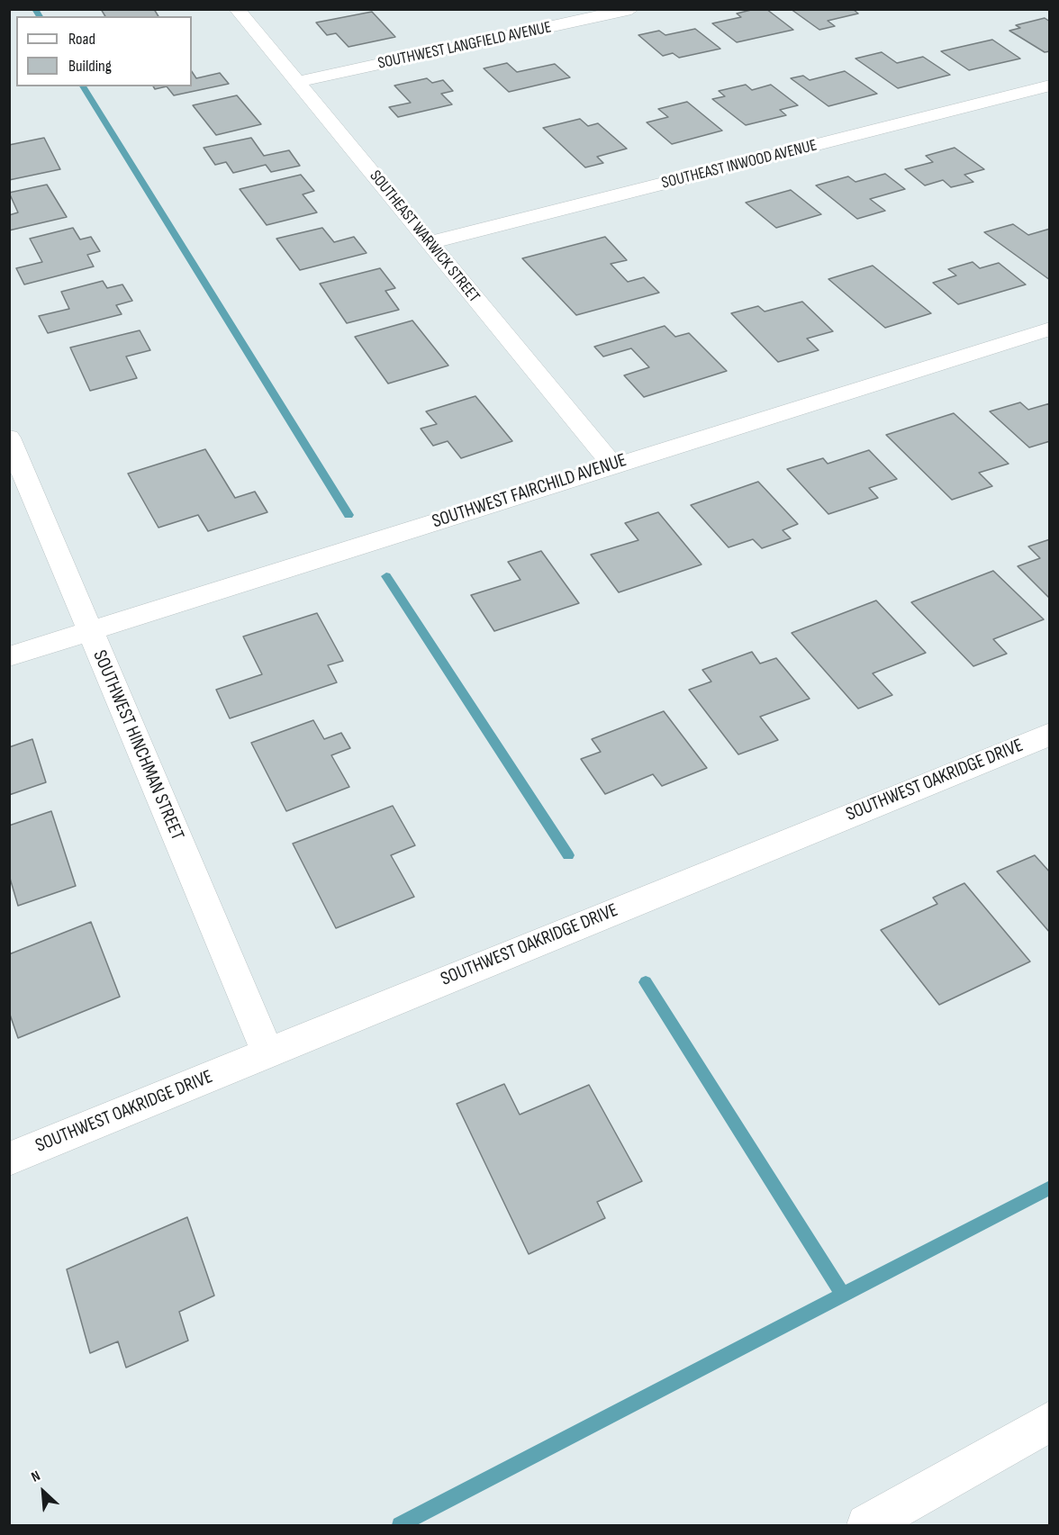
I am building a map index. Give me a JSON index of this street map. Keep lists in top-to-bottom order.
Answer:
{
  "streets": {
    "street": [
      "SOUTHWEST LANGFIELD AVENUE",
      "SOUTHEAST INWOOD AVENUE",
      "SOUTHEAST WARWICK STREET",
      "SOUTHWEST FAIRCHILD AVENUE",
      "SOUTHWEST HINCHMAN STREET",
      "SOUTHWEST OAKRIDGE DRIVE"
    ]
  },
  "crossings": [
    ["SOUTHWEST LANGFIELD AVENUE", "SOUTHEAST WARWICK STREET"],
    ["SOUTHEAST INWOOD AVENUE", "SOUTHEAST WARWICK STREET"],
    ["SOUTHEAST WARWICK STREET", "SOUTHWEST FAIRCHILD AVENUE"],
    ["SOUTHWEST FAIRCHILD AVENUE", "SOUTHWEST HINCHMAN STREET"],
    ["SOUTHWEST HINCHMAN STREET", "SOUTHWEST OAKRIDGE DRIVE"]
  ],
  "legend": ["Road", "Building"],
  "north": "top left"
}
